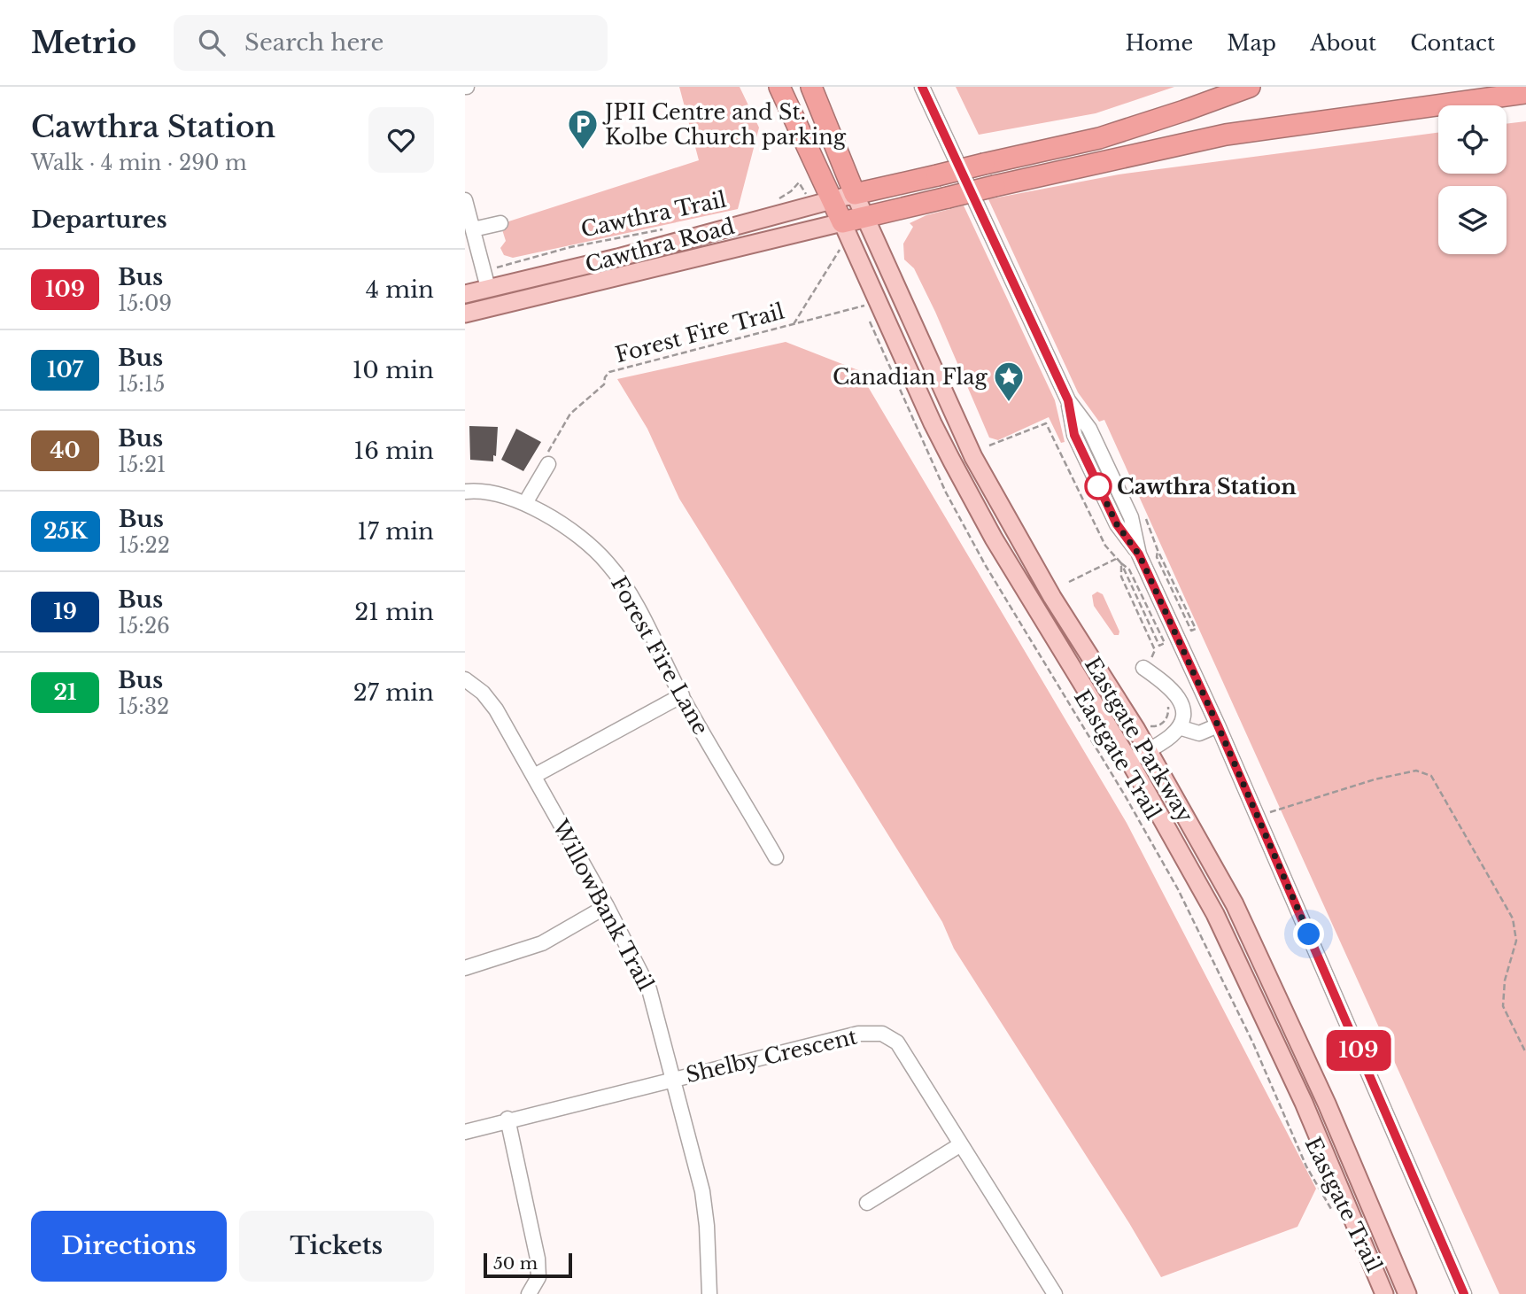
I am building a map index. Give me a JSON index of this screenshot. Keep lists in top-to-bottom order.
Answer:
{
  "streets": {
    "main road": ["Cawthra Road", "Eastgate Parkway"],
    "street": ["Forest Fire Lane", "WillowBank Trail", "Shelby Crescent"],
    "path": ["Cawthra Trail", "Forest Fire Trail", "Eastgate Trail"]
  },
  "crossings": [
    ["Cawthra Road", "Eastgate Parkway"],
    ["Forest Fire Trail", "Eastgate Trail"],
    ["WillowBank Trail", "Shelby Crescent"]
  ],
  "places": {
    "parking": ["JPII Centre and St. Kolbe Church parking"],
    "place": ["Canadian Flag"],
    "other": ["Cawthra Station"]
  },
  "lines": ["bus line 109"],
  "scale_bar": "50 m",
  "page": {
    "header": "Metrio",
    "search": "Search here",
    "nav": [
      "Home",
      "Map",
      "About",
      "Contact"
    ],
    "heading": [
      ["Cawthra Station", "Walk · 4 min · 290 m"],
      "Departures"
    ],
    "on_map": "109",
    "list": [
      {
        "mark": "109",
        "name": "Bus",
        "note": "15:09",
        "value": "4 min"
      },
      {
        "mark": "107",
        "name": "Bus",
        "note": "15:15",
        "value": "10 min"
      },
      {
        "mark": "40",
        "name": "Bus",
        "note": "15:21",
        "value": "16 min"
      },
      {
        "mark": "25K",
        "name": "Bus",
        "note": "15:22",
        "value": "17 min"
      },
      {
        "mark": "19",
        "name": "Bus",
        "note": "15:26",
        "value": "21 min"
      },
      {
        "mark": "21",
        "name": "Bus",
        "note": "15:32",
        "value": "27 min"
      }
    ],
    "buttons": ["Directions", "Tickets"],
    "scale": "50 m"
  }
}
